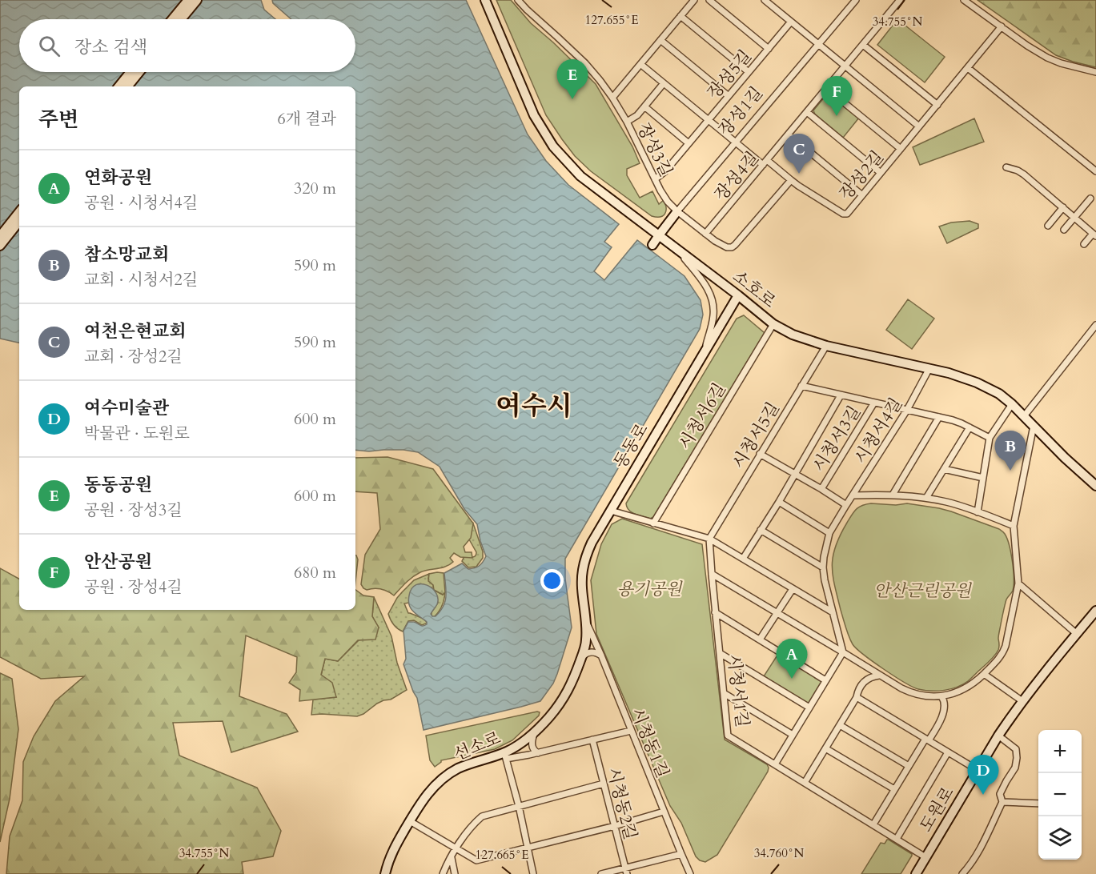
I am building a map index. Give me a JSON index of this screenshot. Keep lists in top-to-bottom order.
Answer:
{
  "streets": {
    "street": [
      "장성5길",
      "장성1길",
      "장성3길",
      "장성2길",
      "장성4길",
      "소호로",
      "시청서6길",
      "시청서4길",
      "시청서5길",
      "시청서3길",
      "동동로",
      "시청서1길",
      "시청동1길",
      "선소로",
      "시청동2길",
      "도원로"
    ]
  },
  "crossings": [
    ["장성5길", "장성3길"],
    ["장성1길", "장성3길"],
    ["장성1길", "소호로"],
    ["소호로", "시청서6길"],
    ["소호로", "시청서4길"],
    ["소호로", "시청서5길"],
    ["소호로", "동동로"],
    ["시청서4길", "시청서3길"],
    ["시청서5길", "시청서3길"],
    ["시청서5길", "시청서1길"],
    ["동동로", "시청동1길"],
    ["동동로", "선소로"],
    ["시청서1길", "도원로"],
    ["시청동1길", "선소로"]
  ],
  "districts": ["여수시"],
  "parks": ["용기공원", "안산근린공원"],
  "page": {
    "search": "장소 검색",
    "pins": [
      "E",
      "F",
      "C",
      "B",
      "A",
      "D"
    ],
    "heading": ["주변", "6개 결과"],
    "list": [
      {
        "mark": "A",
        "name": "연화공원",
        "note": "공원 · 시청서4길",
        "value": "320 m"
      },
      {
        "mark": "B",
        "name": "참소망교회",
        "note": "교회 · 시청서2길",
        "value": "590 m"
      },
      {
        "mark": "C",
        "name": "여천은현교회",
        "note": "교회 · 장성2길",
        "value": "590 m"
      },
      {
        "mark": "D",
        "name": "여수미술관",
        "note": "박물관 · 도원로",
        "value": "600 m"
      },
      {
        "mark": "E",
        "name": "동동공원",
        "note": "공원 · 장성3길",
        "value": "600 m"
      },
      {
        "mark": "F",
        "name": "안산공원",
        "note": "공원 · 장성4길",
        "value": "680 m"
      }
    ],
    "map_buttons": ["+", "−"]
  },
  "coordinates": [
    "127.655°E",
    "34.755°N",
    "34.760°N",
    "127.665°E"
  ]
}
